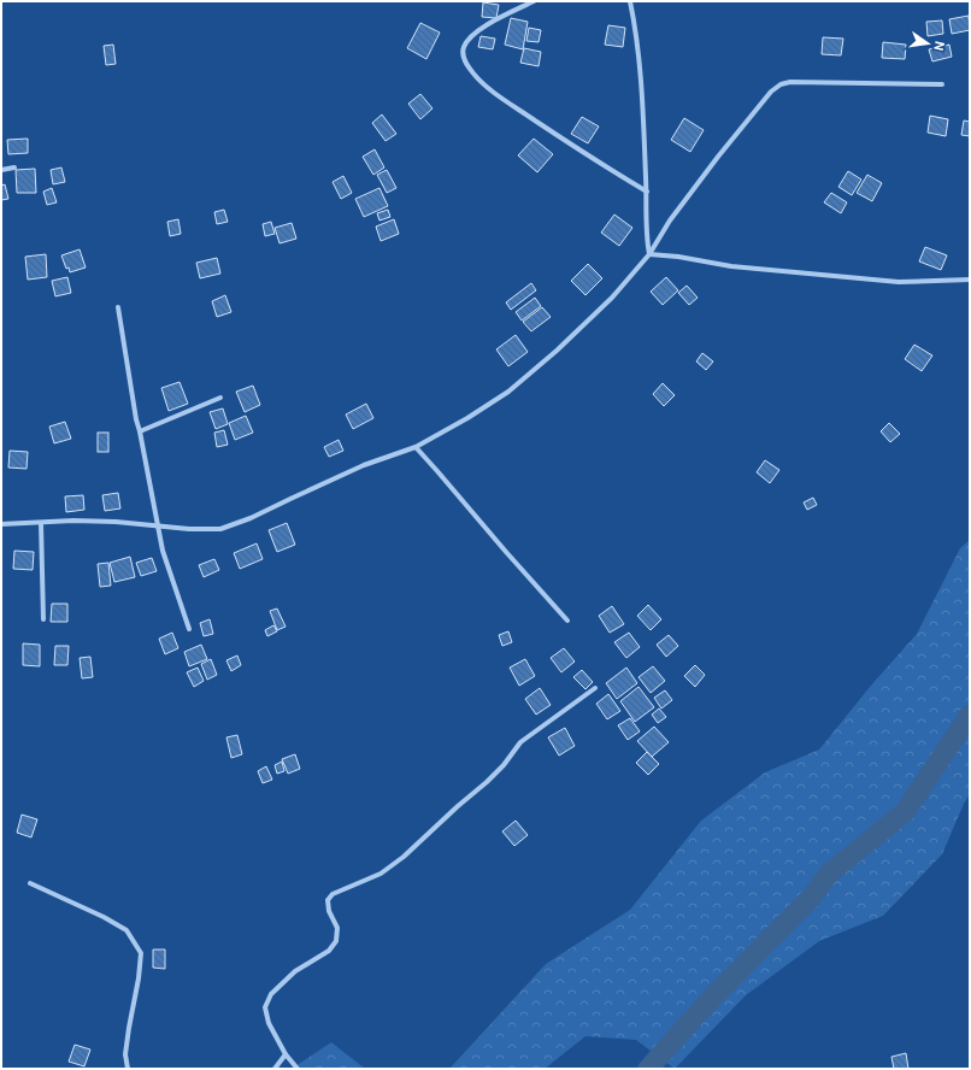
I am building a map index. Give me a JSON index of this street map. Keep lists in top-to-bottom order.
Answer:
{
  "north": "right"
}
